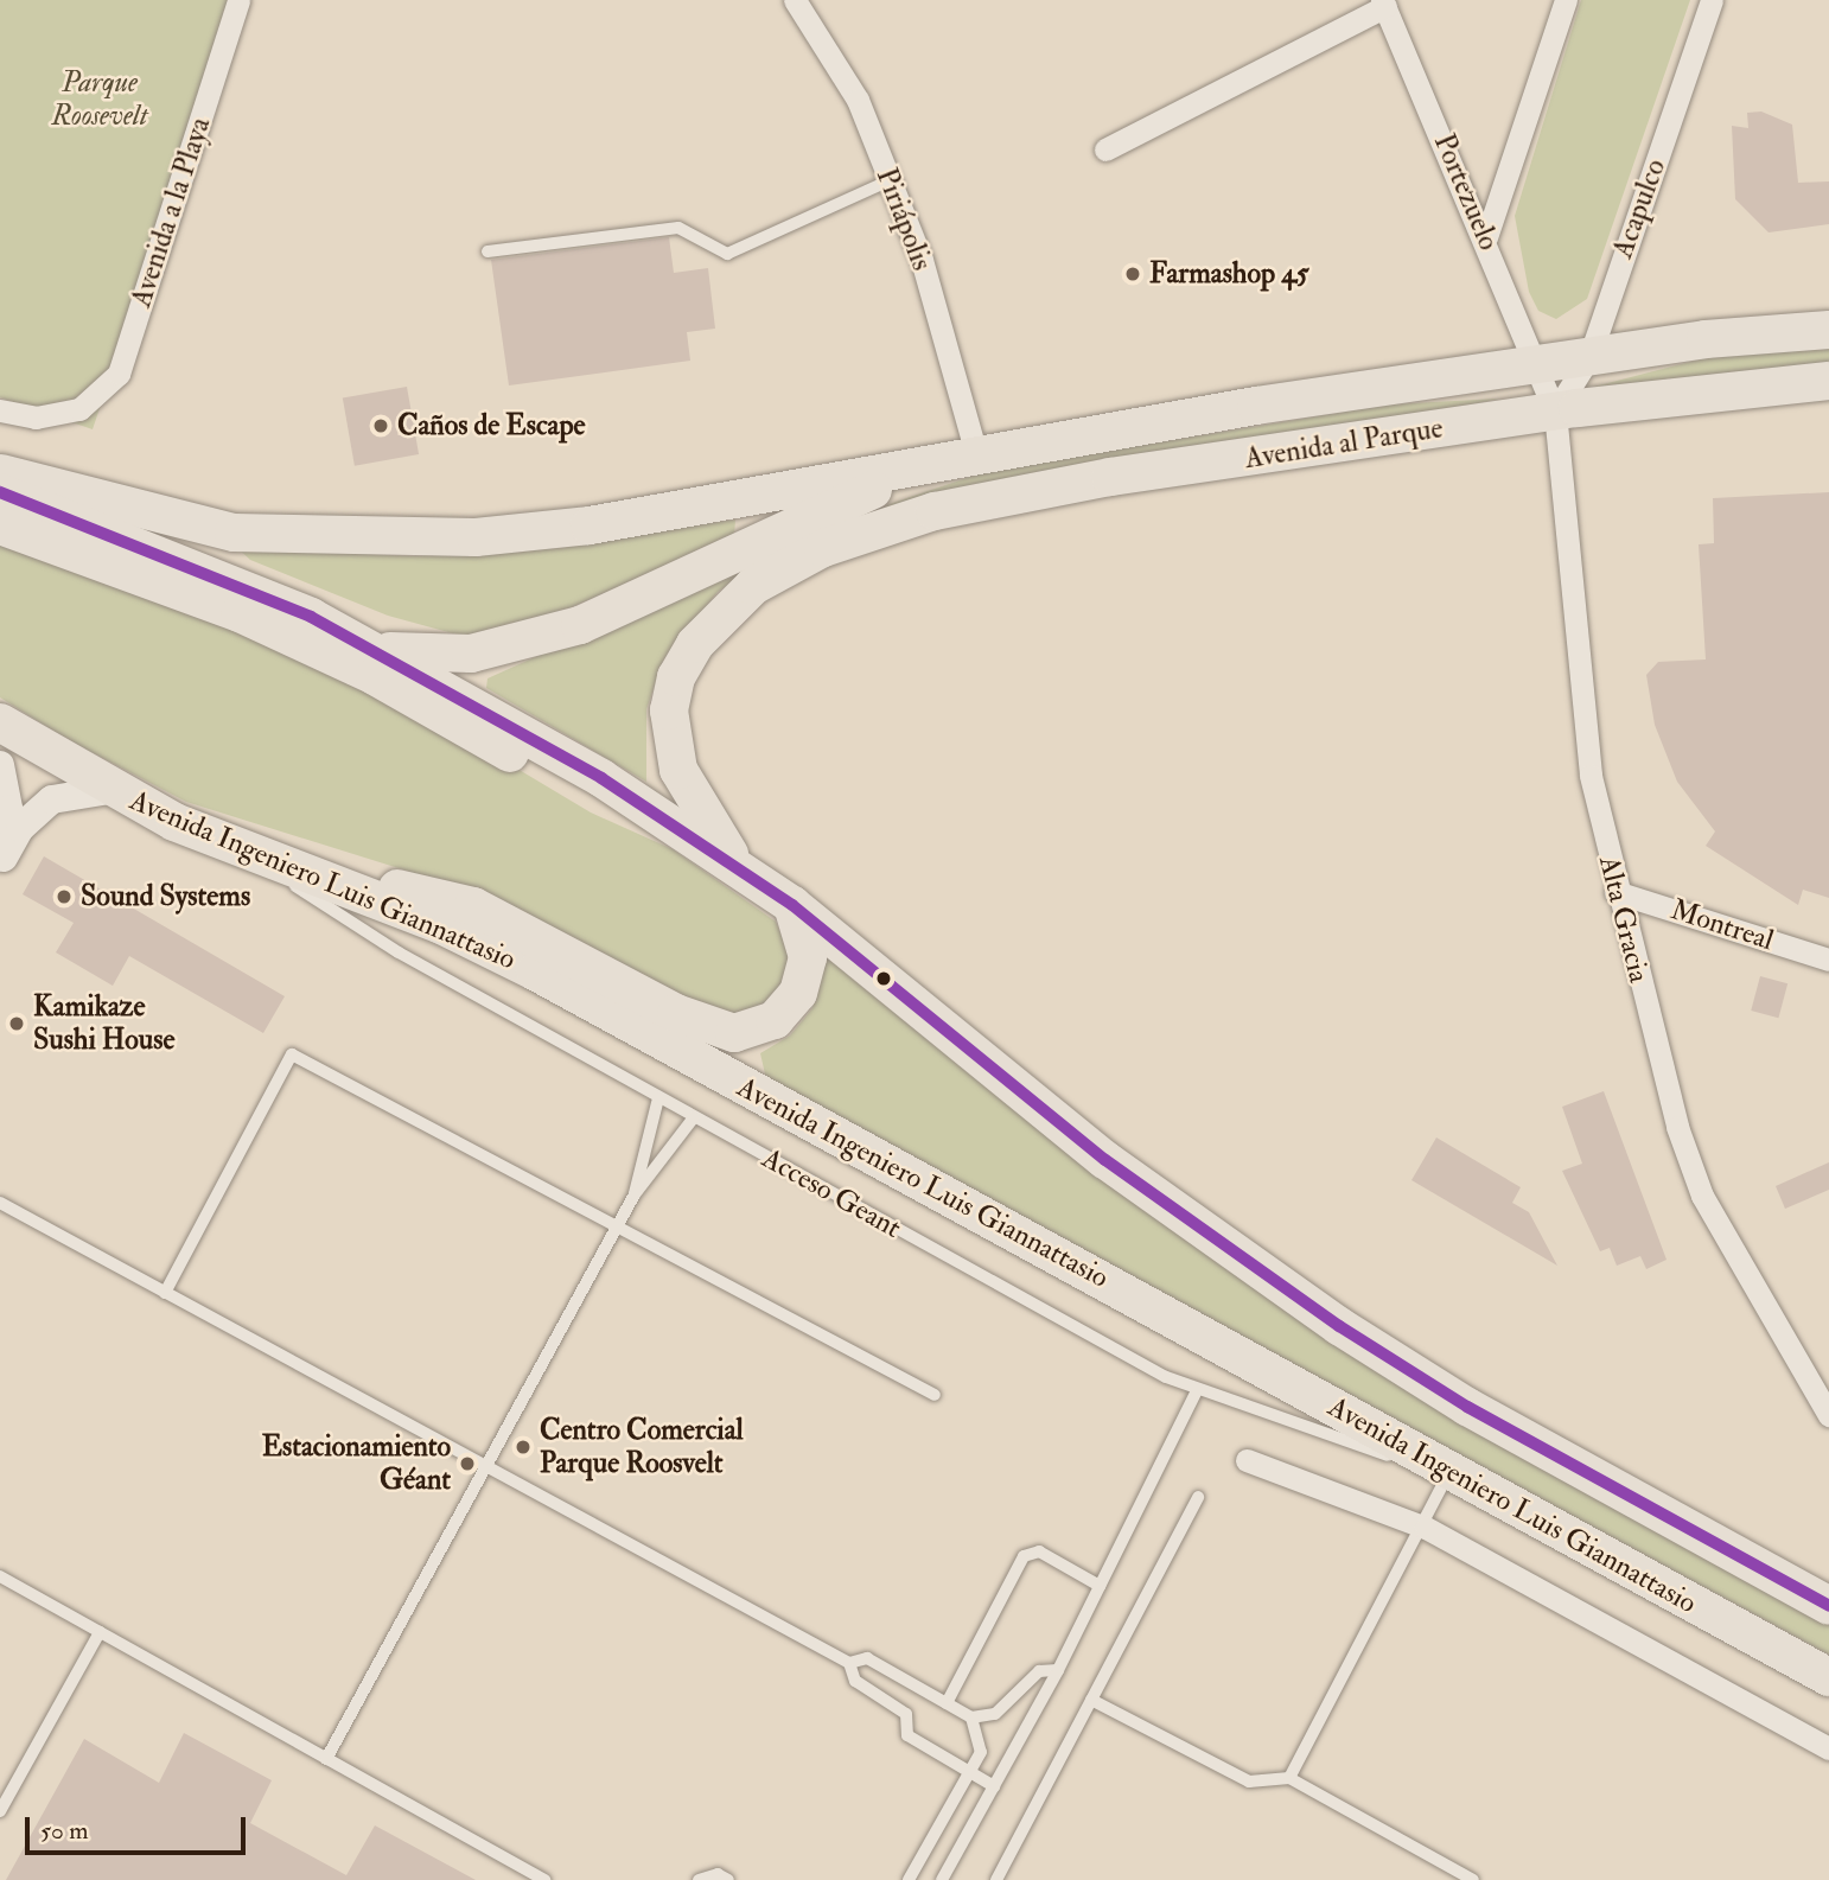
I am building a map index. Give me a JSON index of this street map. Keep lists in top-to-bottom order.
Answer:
{
  "streets": {
    "main road": ["Avenida al Parque", "Avenida Ingeniero Luis Giannattasio"],
    "street": [
      "Portezuelo",
      "Acapulco",
      "Avenida a la Playa",
      "Piriápolis",
      "Alta Gracia",
      "Montreal"
    ],
    "lane": ["Acceso Geant"]
  },
  "crossings": [
    ["Portezuelo", "Avenida al Parque"],
    ["Portezuelo", "Alta Gracia"],
    ["Acapulco", "Avenida al Parque"],
    ["Piriápolis", "Avenida al Parque"],
    ["Avenida al Parque", "Alta Gracia"],
    ["Avenida Ingeniero Luis Giannattasio", "Acceso Geant"],
    ["Alta Gracia", "Montreal"]
  ],
  "parks": ["Parque Roosevelt"],
  "places": [
    "Farmashop 45",
    "Caños de Escape",
    "Sound Systems",
    "Kamikaze Sushi House",
    "Centro Comercial Parque Roosvelt",
    "Estacionamiento Géant"
  ],
  "scale_bar": "50 m"
}
